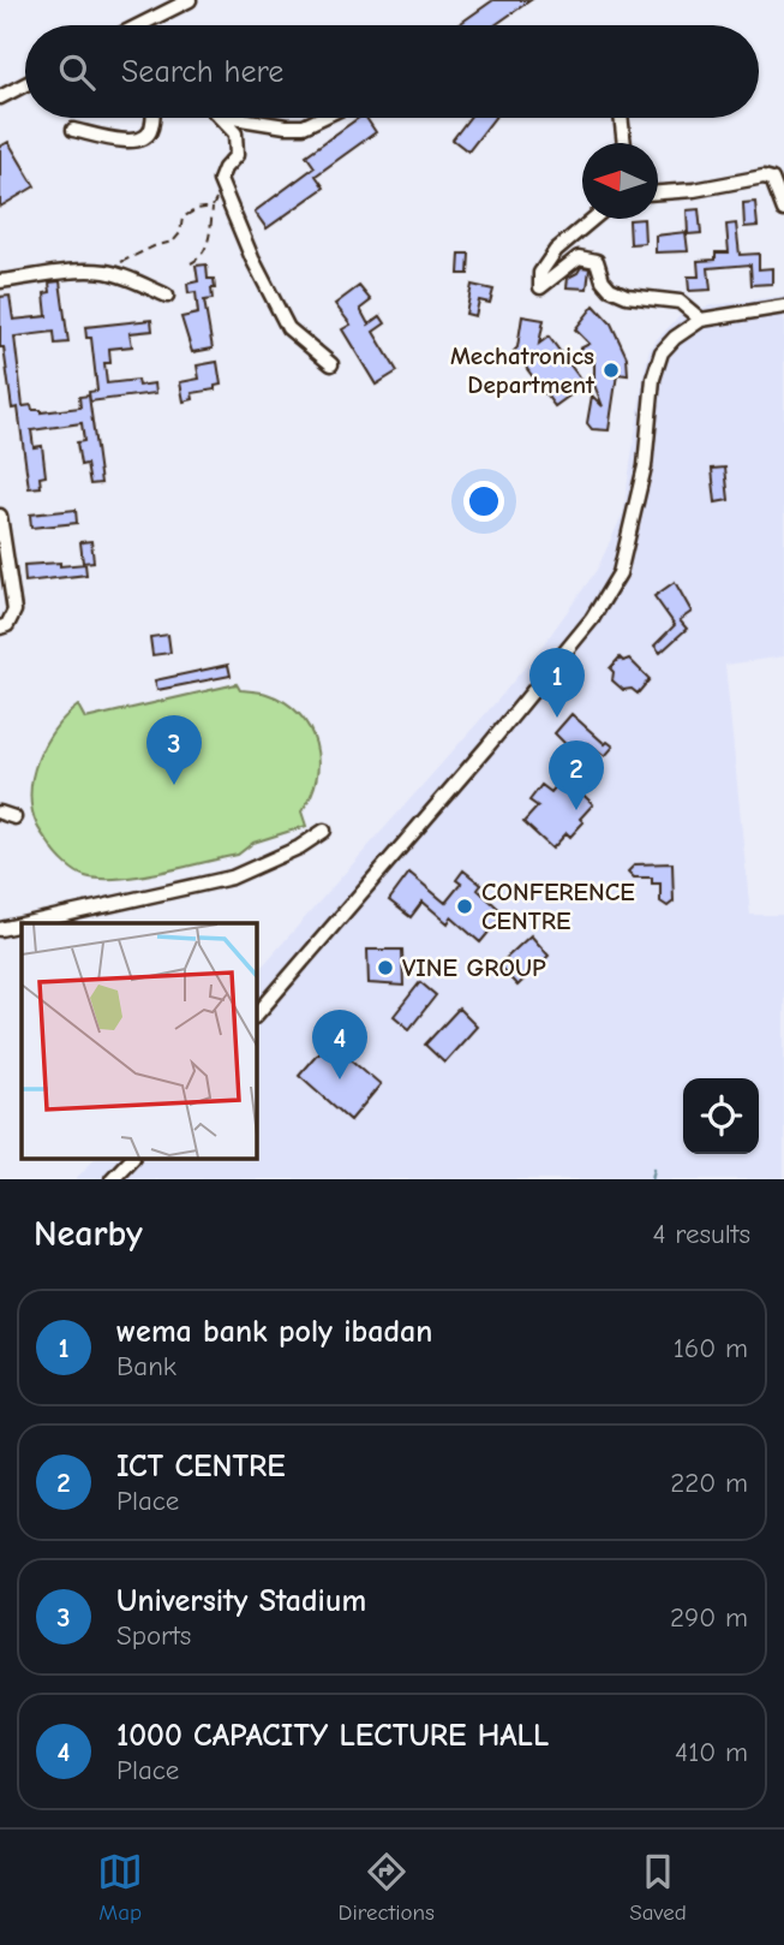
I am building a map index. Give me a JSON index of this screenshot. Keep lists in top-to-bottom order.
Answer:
{
  "places": ["Mechatronics Department", "CONFERENCE CENTRE", "VINE GROUP"],
  "north": "left",
  "page": {
    "search": "Search here",
    "pins": [
      "1",
      "3",
      "2",
      "4"
    ],
    "heading": ["Nearby", "4 results"],
    "list": [
      {
        "mark": "1",
        "name": "wema bank poly ibadan",
        "note": "Bank",
        "value": "160 m"
      },
      {
        "mark": "2",
        "name": "ICT CENTRE",
        "note": "Place",
        "value": "220 m"
      },
      {
        "mark": "3",
        "name": "University Stadium",
        "note": "Sports",
        "value": "290 m"
      },
      {
        "mark": "4",
        "name": "1000 CAPACITY LECTURE HALL",
        "note": "Place",
        "value": "410 m"
      }
    ],
    "nav": ["Map", "Directions", "Saved"]
  }
}
